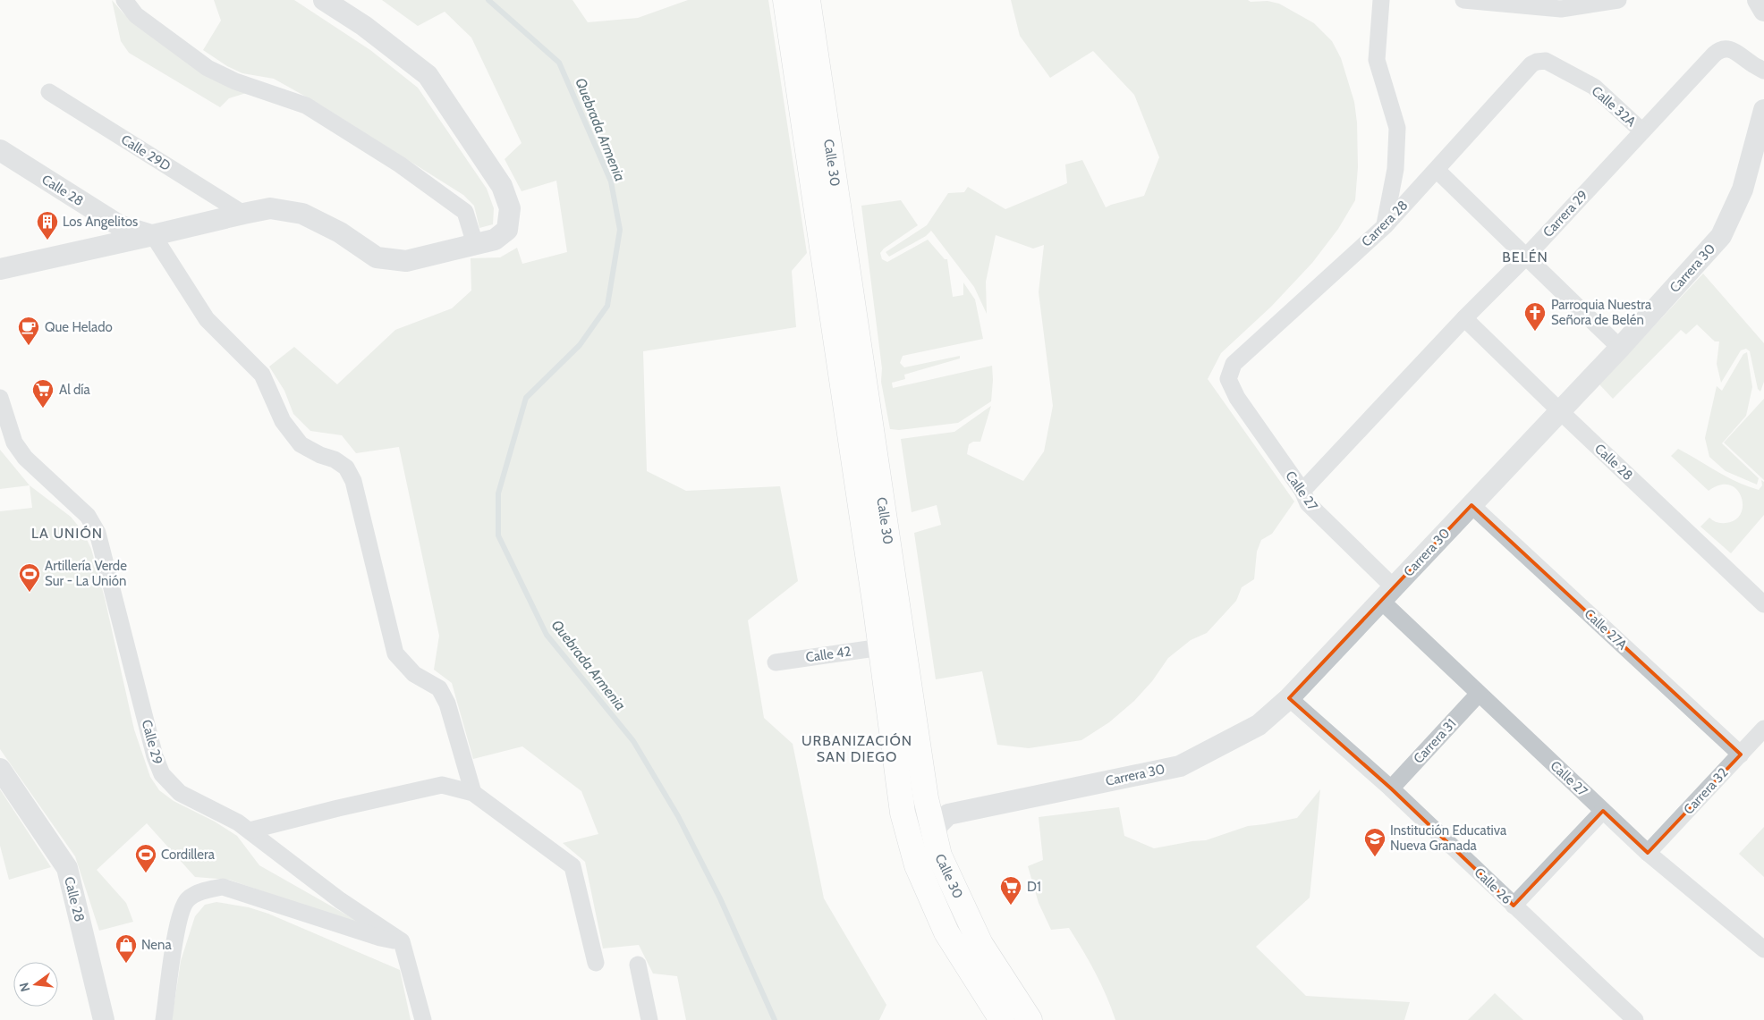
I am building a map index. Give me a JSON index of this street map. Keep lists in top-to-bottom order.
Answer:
{
  "streets": {
    "main road": ["Calle 30"],
    "street": [
      "Calle 32A",
      "Calle 29D",
      "Calle 28",
      "Carrera 29",
      "Carrera 28",
      "Carrera 30",
      "Calle 27",
      "Calle 27A",
      "Calle 42",
      "Carrera 31",
      "Calle 29",
      "Carrera 32",
      "Calle 26"
    ]
  },
  "crossings": [
    ["Calle 32A", "Carrera 29"],
    ["Calle 32A", "Carrera 28"],
    ["Calle 30", "Calle 42"],
    ["Calle 28", "Carrera 29"],
    ["Calle 28", "Carrera 30"],
    ["Carrera 29", "Calle 27"],
    ["Carrera 28", "Calle 27"],
    ["Carrera 30", "Calle 27"],
    ["Carrera 30", "Calle 27A"],
    ["Carrera 30", "Calle 26"],
    ["Calle 27", "Carrera 31"],
    ["Calle 27", "Carrera 32"],
    ["Calle 27A", "Carrera 32"],
    ["Carrera 31", "Calle 26"]
  ],
  "districts": ["BELÉN", "LA UNIÓN", "URBANIZACIÓN SAN DIEGO"],
  "water": ["Quebrada Armenia"],
  "places": {
    "building": ["Los Angelitos"],
    "church": ["Parroquia Nuestra Señora de Belén"],
    "cafe": ["Que Helado"],
    "supermarket": ["Al día", "D1"],
    "sports": ["Artillería Verde Sur - La Unión", "Cordillera"],
    "school or university": ["Institución Educativa Nueva Granada"],
    "shop": ["Nena"]
  },
  "north": "left"
}
